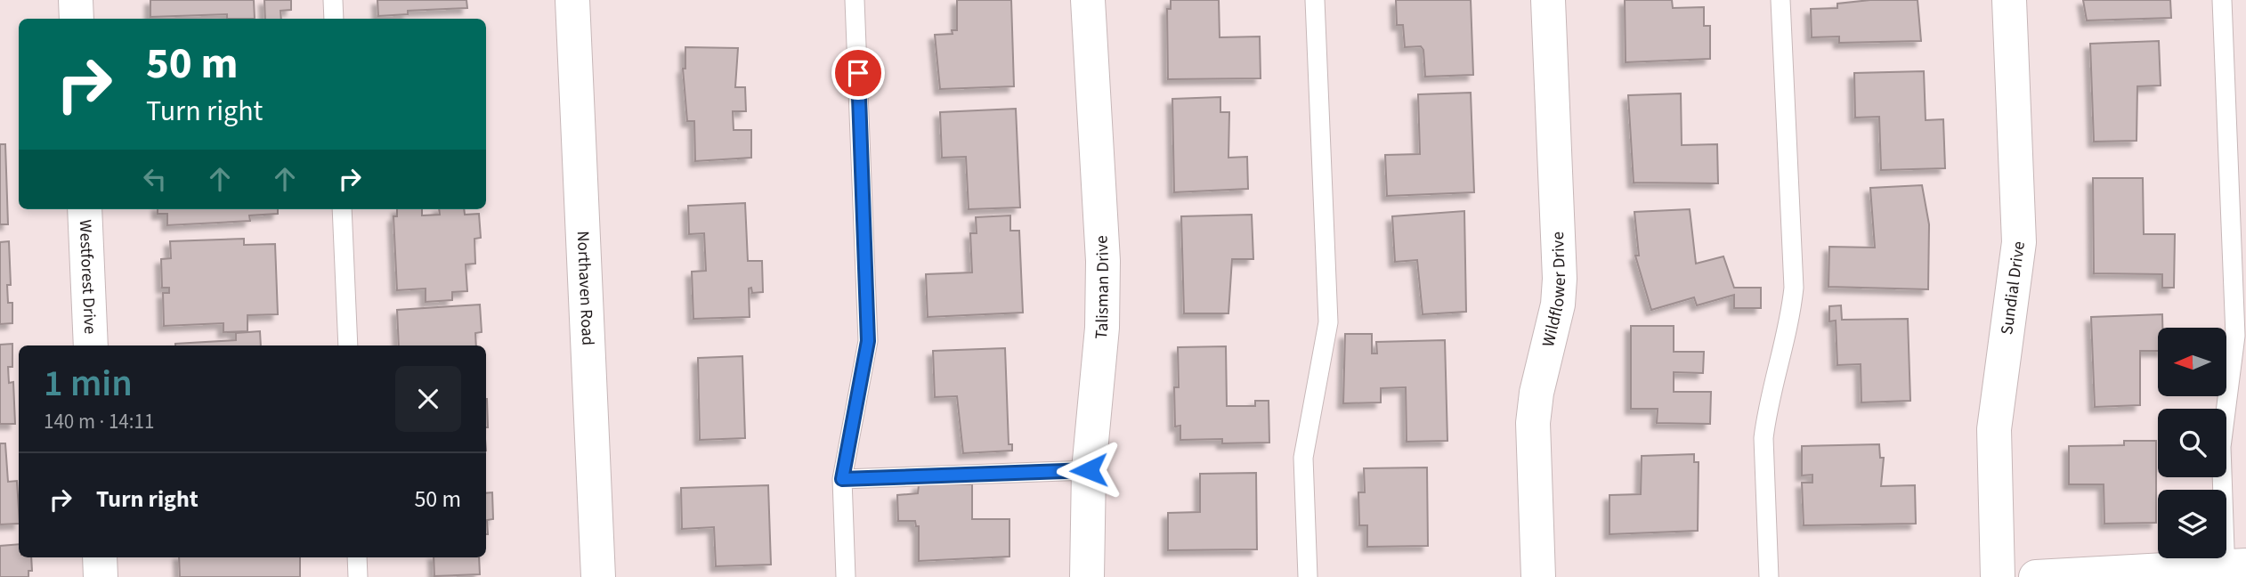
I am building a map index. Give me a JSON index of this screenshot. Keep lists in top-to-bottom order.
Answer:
{
  "streets": {
    "street": [
      "Westforest Drive",
      "Northaven Road",
      "Talisman Drive",
      "Sundial Drive",
      "Wildflower Drive"
    ]
  },
  "north": "left",
  "page": {
    "turn": ["50 m", "Turn right"],
    "heading": ["1 min", "140 m · 14:11"],
    "list": [
      {
        "name": "Turn right",
        "value": "50 m"
      }
    ]
  }
}
